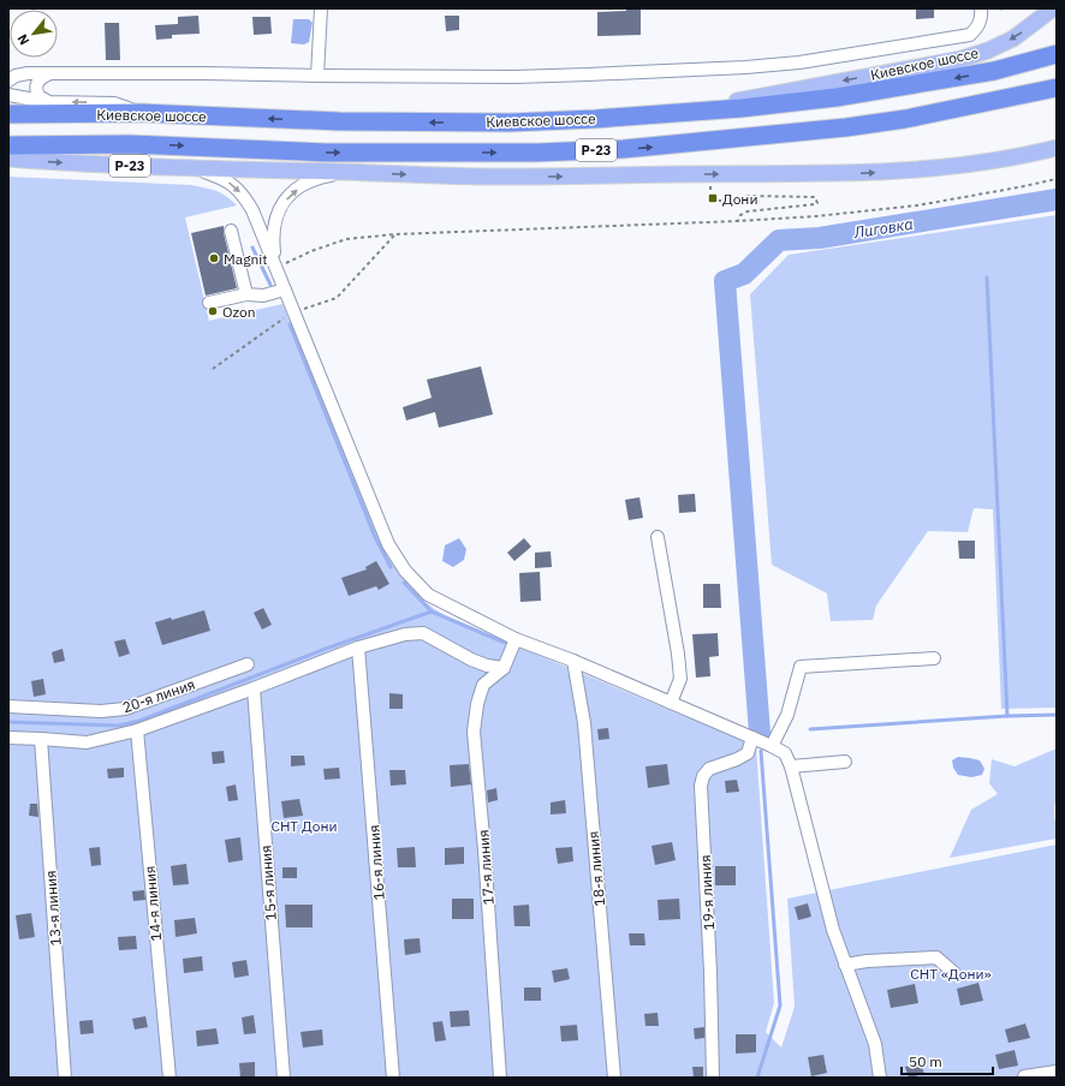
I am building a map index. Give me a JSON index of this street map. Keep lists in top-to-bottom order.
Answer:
{
  "streets": {
    "highway": ["Киевское шоссе", "Р-23"],
    "street": [
      "20-я линия",
      "16-я линия",
      "17-я линия",
      "18-я линия",
      "15-я линия",
      "19-я линия",
      "14-я линия",
      "13-я линия"
    ]
  },
  "crossings": [
    ["Киевское шоссе", "Р-23"]
  ],
  "water": ["Лиговка"],
  "parks": ["СНТ Дони", "СНТ «Дони»"],
  "places": {
    "transit": ["Дони"],
    "other": ["Magnit", "Ozon"]
  },
  "scale_bar": "50 m",
  "north": "bottom left"
}
